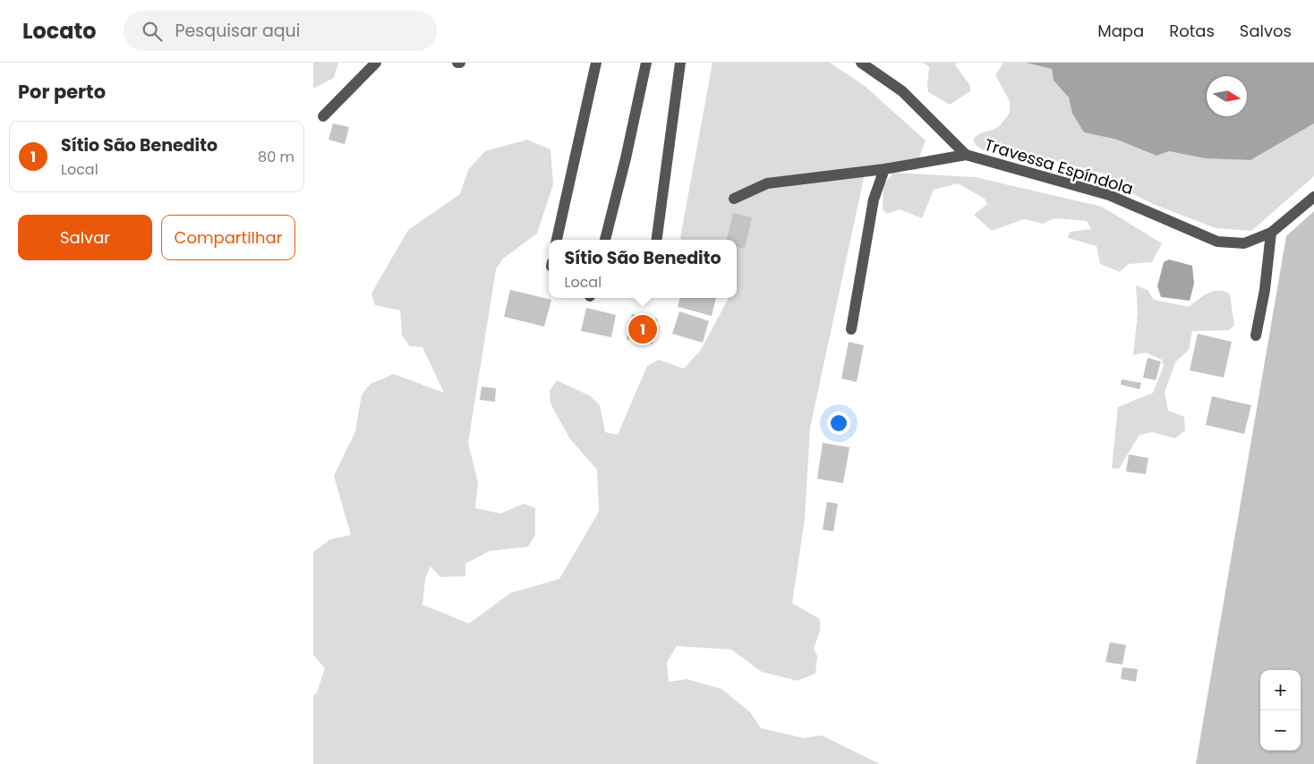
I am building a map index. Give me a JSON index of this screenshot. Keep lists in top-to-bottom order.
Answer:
{
  "streets": {
    "street": ["Travessa Espíndola"]
  },
  "north": "right",
  "page": {
    "header": "Locato",
    "search": "Pesquisar aqui",
    "nav": ["Mapa", "Rotas", "Salvos"],
    "heading": "Por perto",
    "list": [
      {
        "mark": "1",
        "name": "Sítio São Benedito",
        "note": "Local",
        "value": "80 m"
      }
    ],
    "buttons": ["Salvar", "Compartilhar"],
    "popup": ["Sítio São Benedito", "Local"],
    "pins": "1",
    "map_buttons": ["+", "−"]
  }
}
